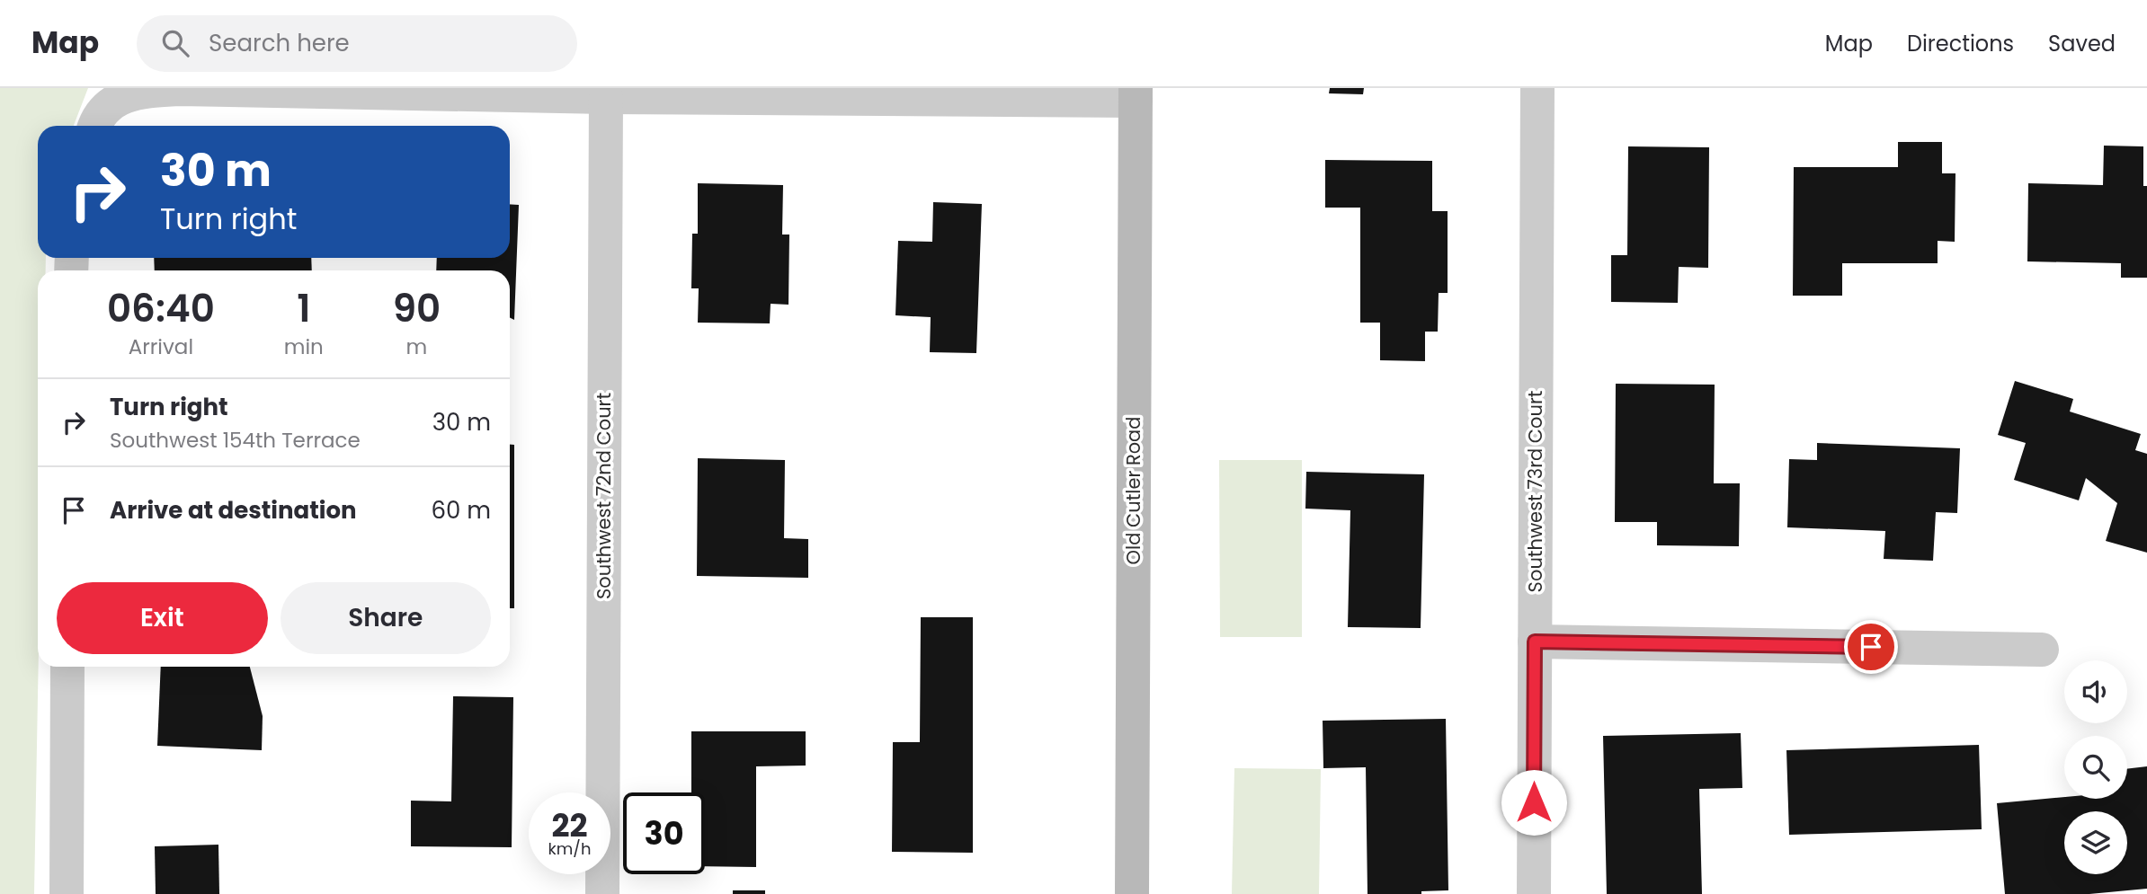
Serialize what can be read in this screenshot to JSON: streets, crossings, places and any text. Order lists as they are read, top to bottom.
{
  "streets": {
    "main road": ["Old Cutler Road"],
    "street": ["Southwest 73rd Court", "Southwest 72nd Court"]
  },
  "page": {
    "header": "Map",
    "search": "Search here",
    "nav": ["Map", "Directions", "Saved"],
    "turn": ["30 m", "Turn right"],
    "eta": [
      "06:40",
      "Arrival",
      "1",
      "min",
      "90",
      "m"
    ],
    "list": [
      {
        "name": "Turn right",
        "note": "Southwest 154th Terrace",
        "value": "30 m"
      },
      {
        "name": "Arrive at destination",
        "value": "60 m"
      }
    ],
    "buttons": ["Exit", "Share"],
    "speed": "22 km/h",
    "limit": "30"
  }
}
